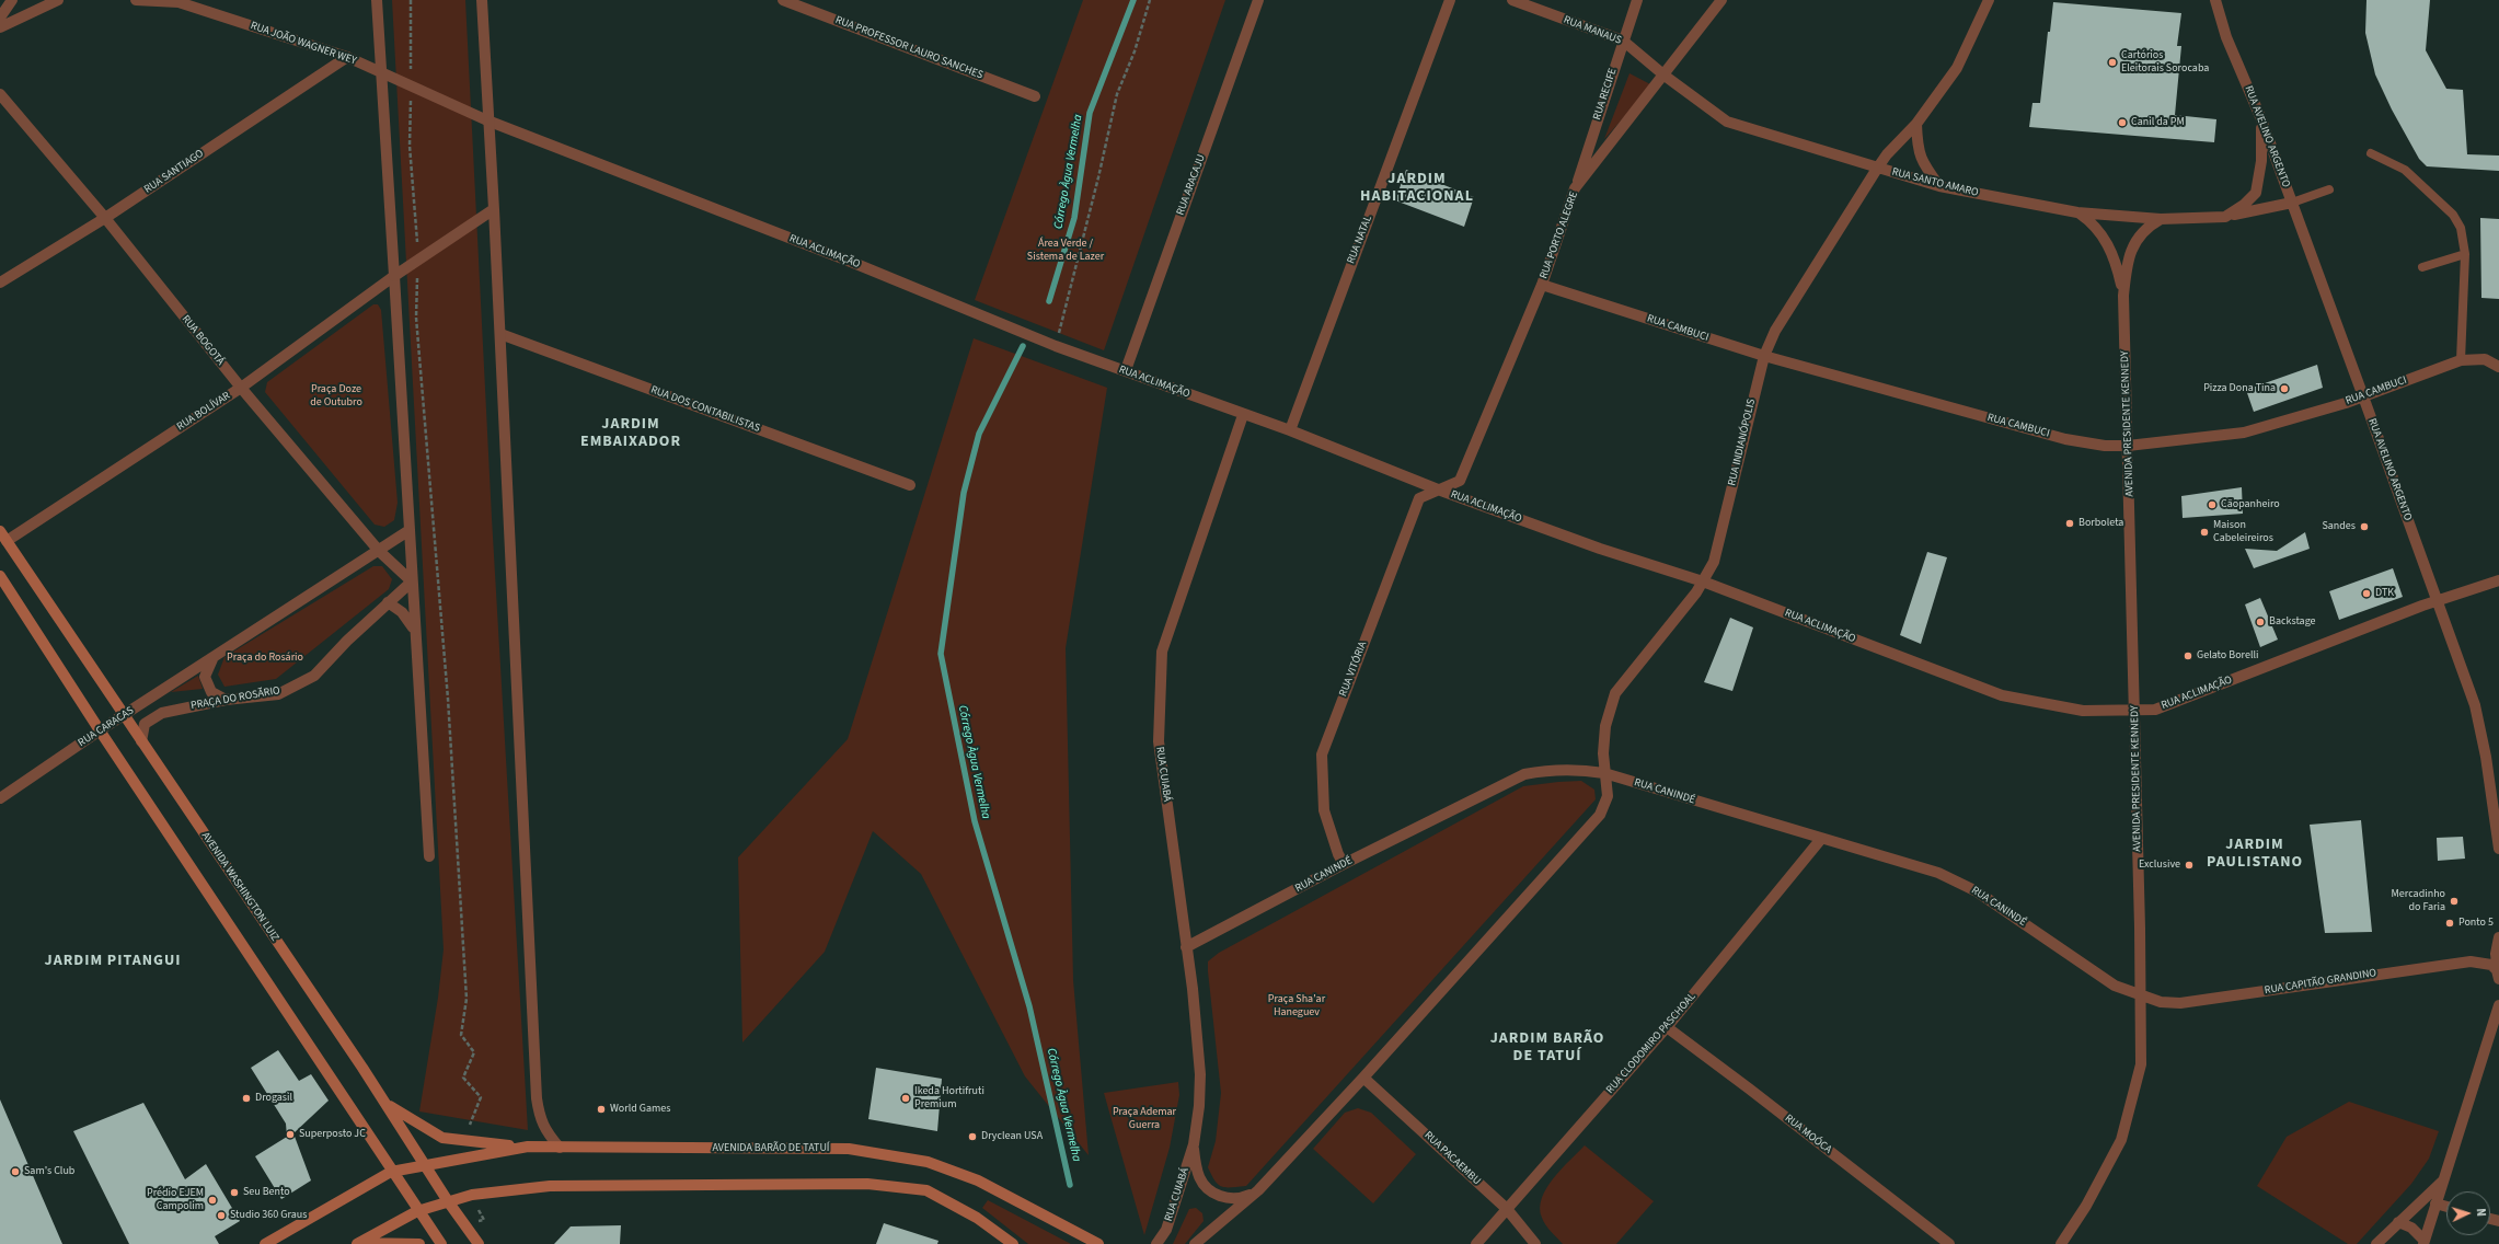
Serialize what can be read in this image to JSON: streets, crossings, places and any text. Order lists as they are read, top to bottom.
{
  "streets": {
    "main road": ["AVENIDA WASHINGTON LUIZ", "AVENIDA BARÃO DE TATUÍ"],
    "street": [
      "RUA MANAUS",
      "RUA JOÃO WAGNER WEY",
      "RUA PROFESSOR LAURO SANCHES",
      "RUA RECIFE",
      "RUA AVELINO ARGENTO",
      "RUA SANTIAGO",
      "RUA SANTO AMARO",
      "RUA ARACAJU",
      "RUA PORTO ALEGRE",
      "RUA NATAL",
      "RUA ACLIMAÇÃO",
      "RUA CAMBUCI",
      "RUA BOGOTÁ",
      "RUA DOS CONTABILISTAS",
      "RUA BOLÍVAR",
      "AVENIDA PRESIDENTE KENNEDY",
      "RUA INDIANÓPOLIS",
      "RUA VITÓRIA",
      "PRAÇA DO ROSÃRIO",
      "RUA CARACAS",
      "RUA CUIABÁ",
      "RUA CANINDÉ",
      "RUA CAPITÃO GRANDINO",
      "RUA CLODOMIRO PASCHOAL",
      "RUA MOÓCA",
      "RUA PACAEMBU"
    ]
  },
  "crossings": [
    ["RUA MANAUS", "RUA RECIFE"],
    ["RUA MANAUS", "RUA SANTO AMARO"],
    ["RUA MANAUS", "RUA PORTO ALEGRE"],
    ["RUA JOÃO WAGNER WEY", "RUA SANTIAGO"],
    ["RUA JOÃO WAGNER WEY", "RUA ACLIMAÇÃO"],
    ["RUA RECIFE", "RUA PORTO ALEGRE"],
    ["RUA AVELINO ARGENTO", "RUA SANTO AMARO"],
    ["RUA AVELINO ARGENTO", "RUA ACLIMAÇÃO"],
    ["RUA AVELINO ARGENTO", "RUA CAMBUCI"],
    ["RUA SANTIAGO", "RUA BOGOTÁ"],
    ["RUA SANTO AMARO", "RUA PORTO ALEGRE"],
    ["RUA SANTO AMARO", "AVENIDA PRESIDENTE KENNEDY"],
    ["RUA SANTO AMARO", "RUA INDIANÓPOLIS"],
    ["RUA ARACAJU", "RUA ACLIMAÇÃO"],
    ["RUA PORTO ALEGRE", "RUA ACLIMAÇÃO"],
    ["RUA PORTO ALEGRE", "RUA CAMBUCI"],
    ["RUA PORTO ALEGRE", "RUA VITÓRIA"],
    ["RUA NATAL", "RUA ACLIMAÇÃO"],
    ["RUA ACLIMAÇÃO", "AVENIDA PRESIDENTE KENNEDY"],
    ["RUA ACLIMAÇÃO", "RUA INDIANÓPOLIS"],
    ["RUA ACLIMAÇÃO", "RUA VITÓRIA"],
    ["RUA ACLIMAÇÃO", "RUA CUIABÁ"],
    ["RUA CAMBUCI", "AVENIDA PRESIDENTE KENNEDY"],
    ["RUA CAMBUCI", "RUA INDIANÓPOLIS"],
    ["RUA BOGOTÁ", "RUA BOLÍVAR"],
    ["RUA BOGOTÁ", "PRAÇA DO ROSÃRIO"],
    ["RUA BOGOTÁ", "RUA CARACAS"],
    ["RUA BOLÍVAR", "AVENIDA WASHINGTON LUIZ"],
    ["AVENIDA PRESIDENTE KENNEDY", "RUA CANINDÉ"],
    ["AVENIDA PRESIDENTE KENNEDY", "RUA CAPITÃO GRANDINO"],
    ["RUA INDIANÓPOLIS", "RUA CUIABÁ"],
    ["RUA INDIANÓPOLIS", "RUA CANINDÉ"],
    ["RUA INDIANÓPOLIS", "RUA PACAEMBU"],
    ["RUA VITÓRIA", "RUA CANINDÉ"],
    ["PRAÇA DO ROSÃRIO", "AVENIDA WASHINGTON LUIZ"],
    ["RUA CARACAS", "AVENIDA WASHINGTON LUIZ"],
    ["RUA CUIABÁ", "RUA CANINDÉ"],
    ["RUA CANINDÉ", "RUA CAPITÃO GRANDINO"],
    ["RUA CANINDÉ", "RUA CLODOMIRO PASCHOAL"],
    ["AVENIDA WASHINGTON LUIZ", "AVENIDA BARÃO DE TATUÍ"],
    ["RUA CLODOMIRO PASCHOAL", "RUA MOÓCA"],
    ["RUA CLODOMIRO PASCHOAL", "RUA PACAEMBU"]
  ],
  "districts": [
    "JARDIM HABITACIONAL",
    "JARDIM EMBAIXADOR",
    "JARDIM PAULISTANO",
    "JARDIM PITANGUI",
    "JARDIM BARÃO DE TATUÍ"
  ],
  "water": ["Córrego Àgua Vermelha"],
  "parks": [
    "Área Verde / Sistema de Lazer",
    "Praça Doze de Outubro",
    "Praça do Rosário",
    "Praça Sha'ar Haneguev",
    "Praça Ademar Guerra"
  ],
  "places": [
    "Cartórios Eleitorais Sorocaba",
    "Canil da PM",
    "Pizza Dona Tina",
    "Cãopanheiro",
    "Borboleta",
    "Sandes",
    "Maison Cabeleireiros",
    "DTK",
    "Backstage",
    "Gelato Borelli",
    "Exclusive",
    "Mercadinho do Faria",
    "Ponto 5",
    "Drogasil",
    "Ikeda Hortifruti Premium",
    "World Games",
    "Superposto JC",
    "Dryclean USA",
    "Sam's Club",
    "Seu Bento",
    "Prédio EJEM Campolim",
    "Studio 360 Graus"
  ],
  "north": "right"
}
